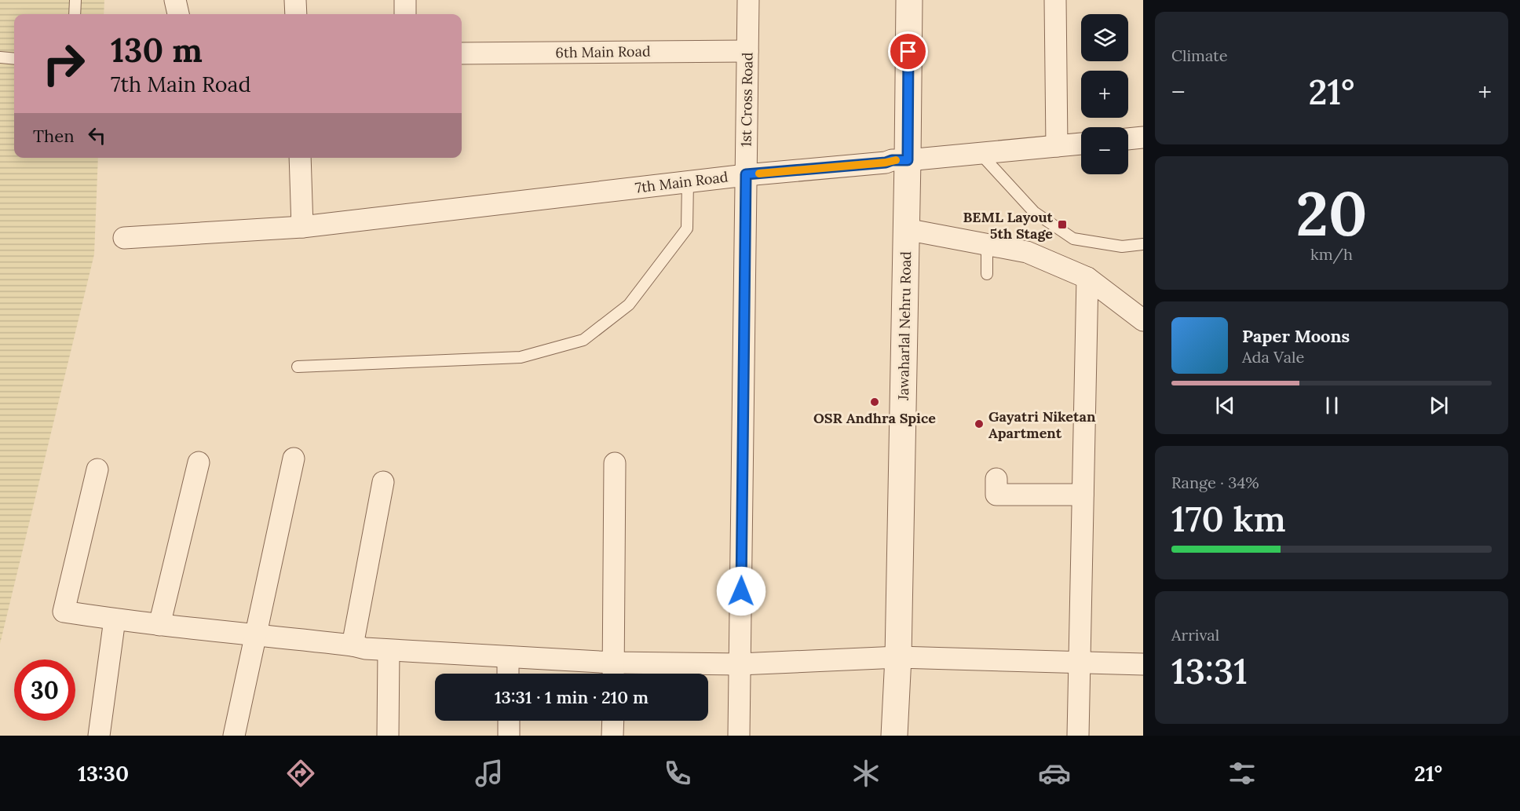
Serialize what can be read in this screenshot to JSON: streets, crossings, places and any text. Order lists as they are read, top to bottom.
{
  "streets": {
    "street": [
      "6th Main Road",
      "1st Cross Road",
      "7th Main Road",
      "Jawaharlal Nehru Road"
    ]
  },
  "crossings": [
    ["6th Main Road", "1st Cross Road"],
    ["1st Cross Road", "7th Main Road"],
    ["7th Main Road", "Jawaharlal Nehru Road"]
  ],
  "places": {
    "transit": ["BEML Layout 5th Stage"],
    "other": ["OSR Andhra Spice", "Gayatri Niketan Apartment"]
  },
  "page": {
    "tile": [
      "Climate",
      ["20", "km/h"],
      ["Range · 34%", "170 km"],
      ["Arrival", "13:31"]
    ],
    "map_buttons": ["+", "−"],
    "turn": ["130 m", "7th Main Road"],
    "heat": ["−", "21°", "+"],
    "then": "Then",
    "song": ["Paper Moons", "Ada Vale"],
    "limit": "30",
    "trip": "13:31 · 1 min · 210 m",
    "tabs": ["13:30", "21°"]
  }
}
